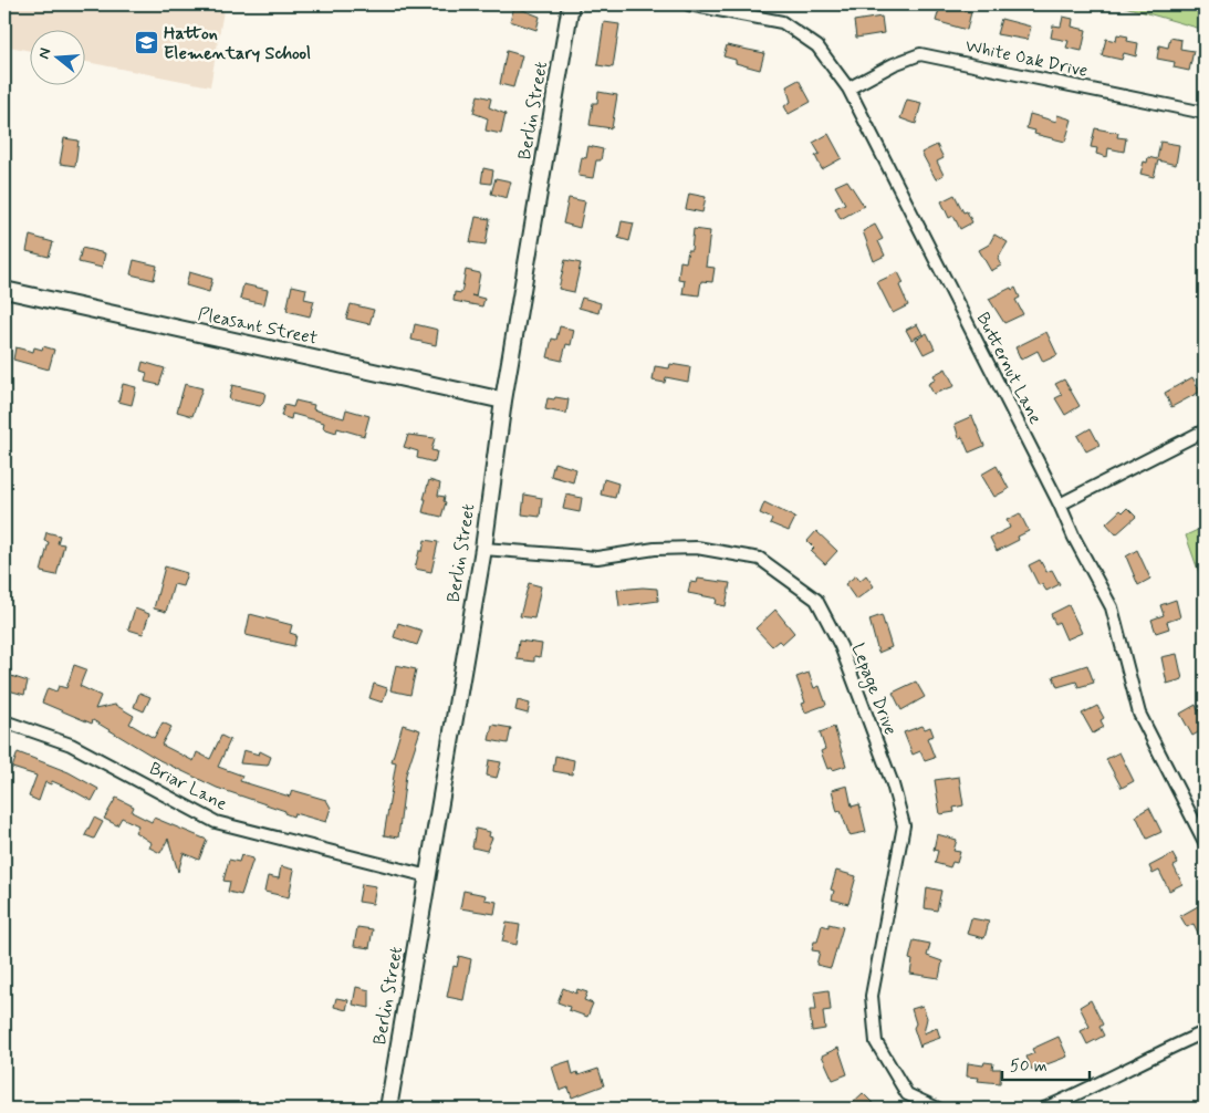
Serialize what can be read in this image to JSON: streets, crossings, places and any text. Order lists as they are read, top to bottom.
{
  "streets": {
    "main road": ["Berlin Street", "Pleasant Street"],
    "street": [
      "White Oak Drive",
      "Butternut Lane",
      "Lepage Drive",
      "Briar Lane"
    ]
  },
  "crossings": [
    ["White Oak Drive", "Butternut Lane"],
    ["Berlin Street", "Pleasant Street"],
    ["Berlin Street", "Lepage Drive"],
    ["Berlin Street", "Briar Lane"]
  ],
  "places": {
    "school or university": ["Hatton Elementary School"]
  },
  "scale_bar": "50 m",
  "north": "left"
}
